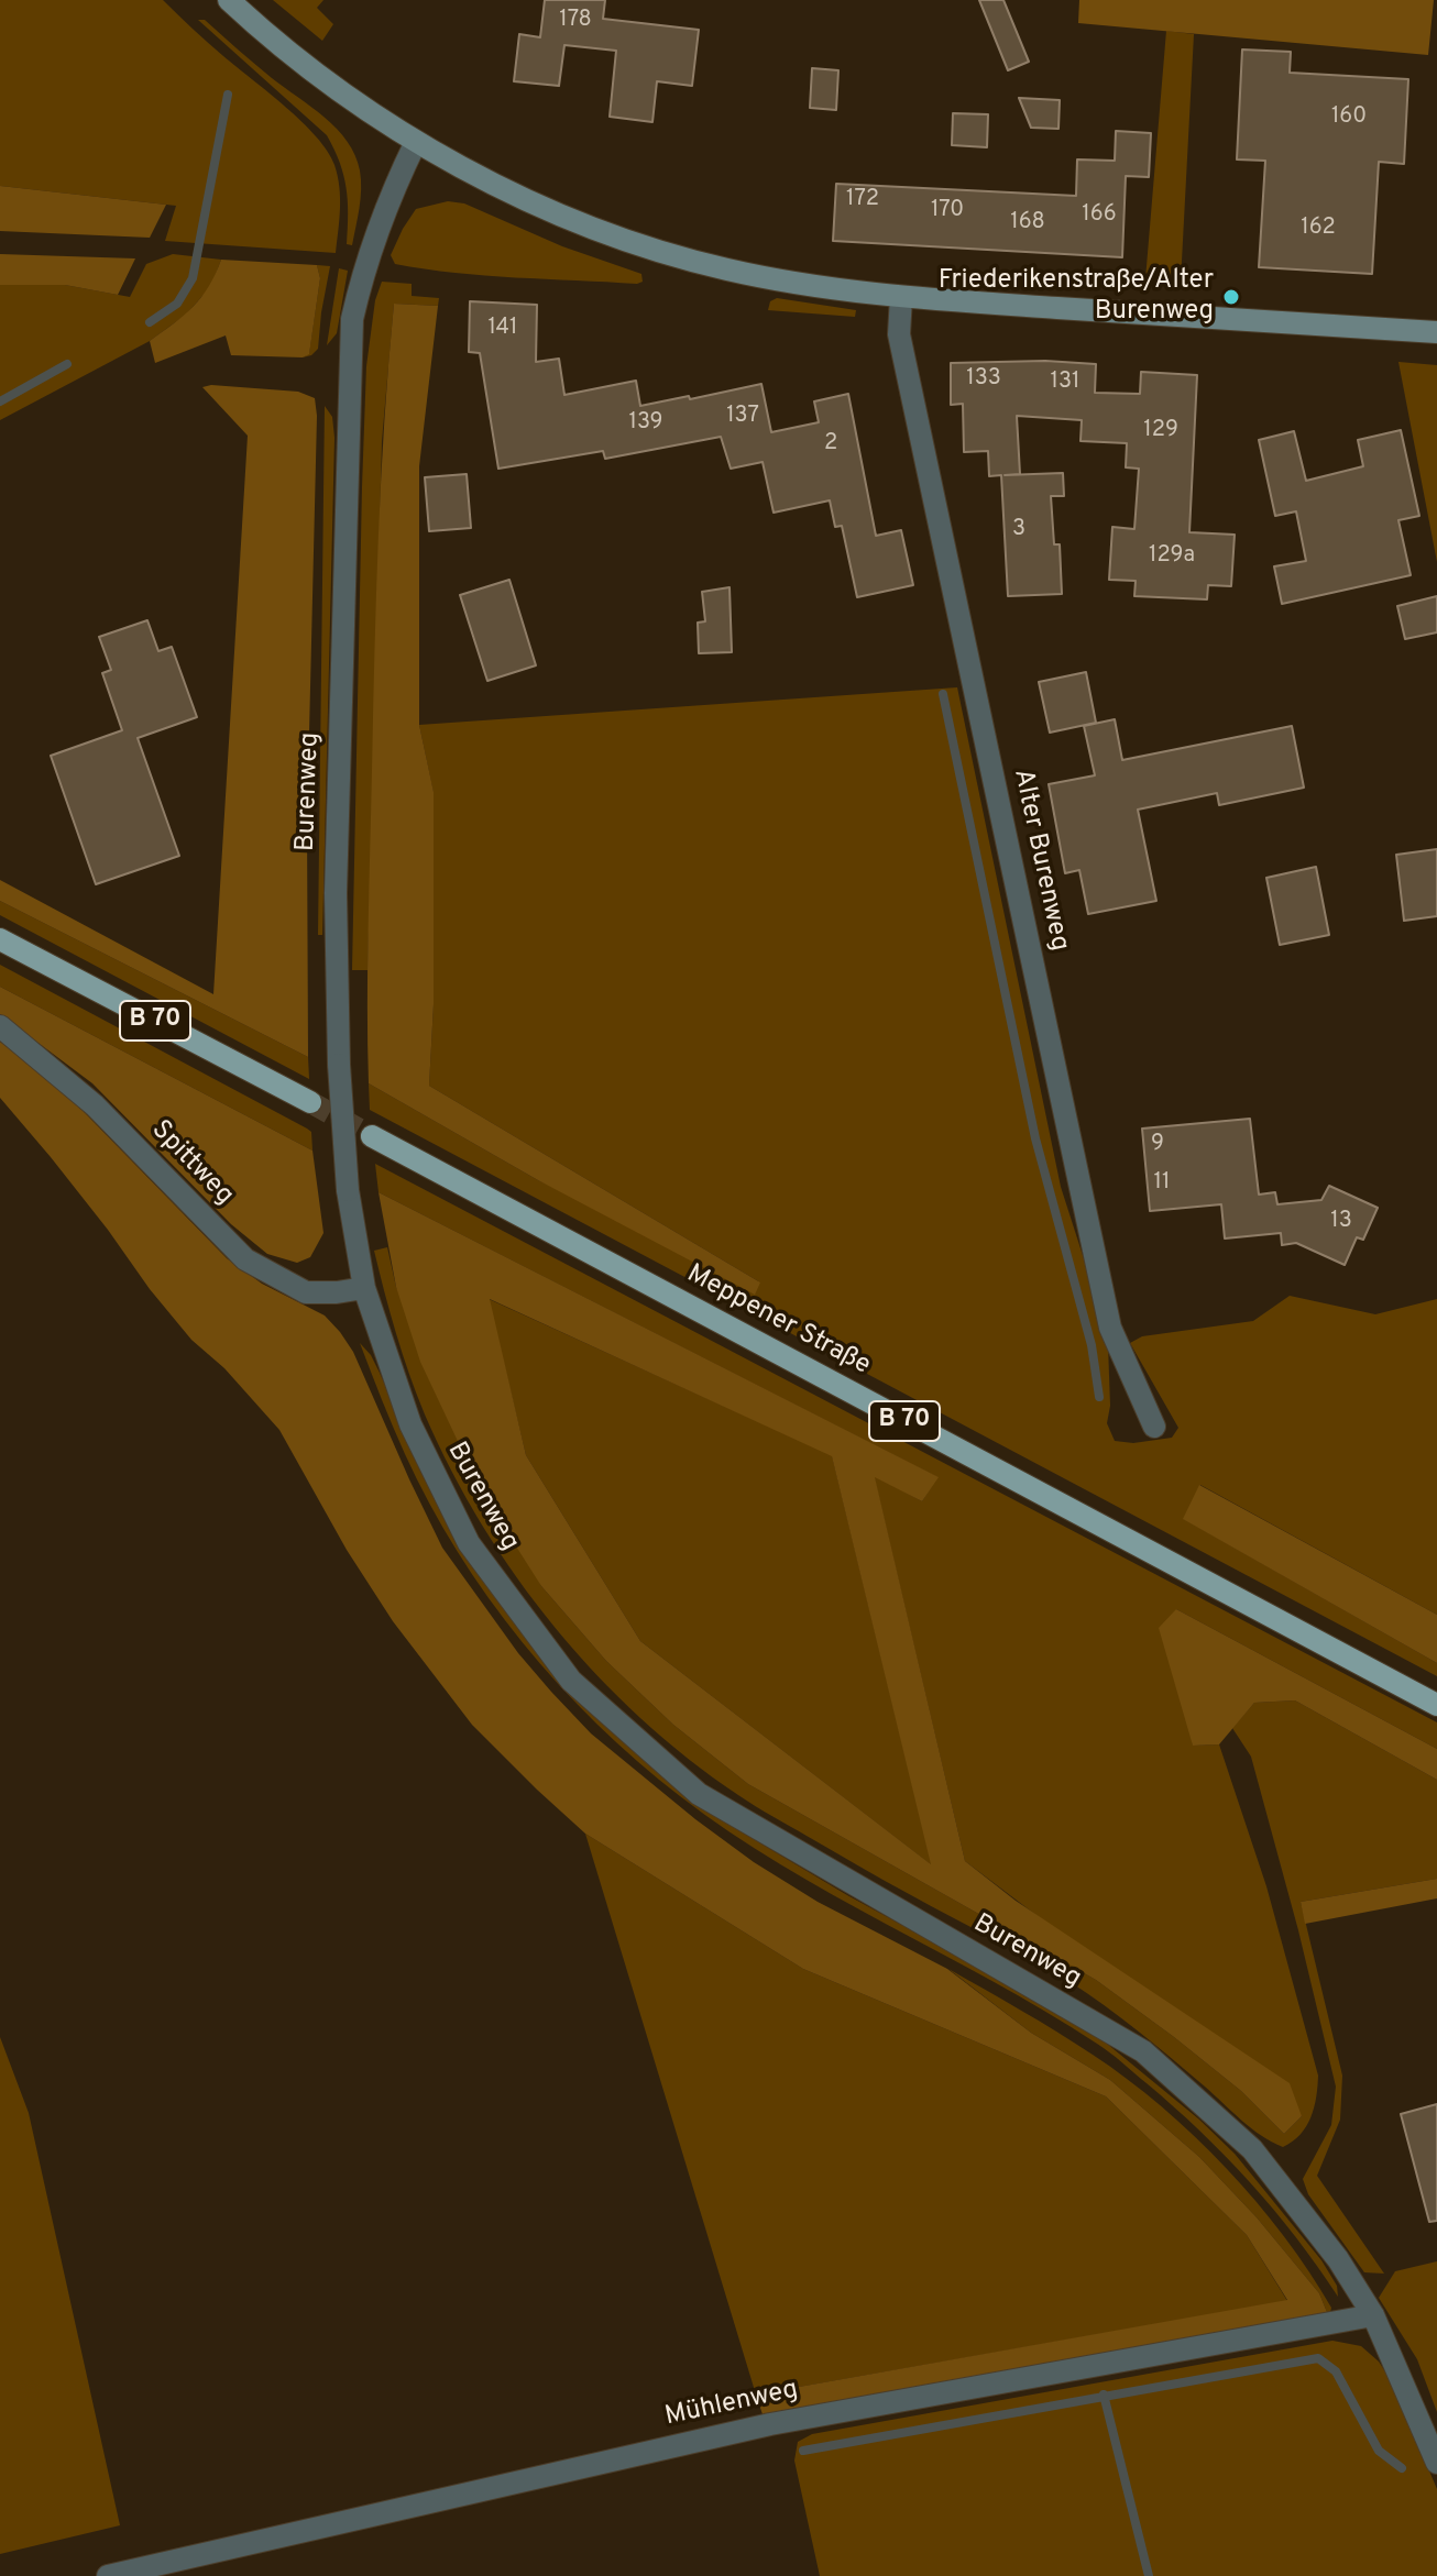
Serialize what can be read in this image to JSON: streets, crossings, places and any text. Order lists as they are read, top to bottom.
{
  "streets": {
    "main road": ["B 70", "Meppener Straße"],
    "street": [
      "Burenweg",
      "Alter Burenweg",
      "Spittweg",
      "Mühlenweg"
    ]
  },
  "crossings": [
    ["Burenweg", "Spittweg"],
    ["Burenweg", "Mühlenweg"]
  ],
  "places": ["Friederikenstraße/Alter Burenweg"],
  "house_numbers": [
    "178",
    "160",
    "172",
    "170",
    "166",
    "168",
    "162",
    "141",
    "133",
    "131",
    "137",
    "139",
    "129",
    "2",
    "3",
    "129a",
    "9",
    "11",
    "13"
  ]
}
